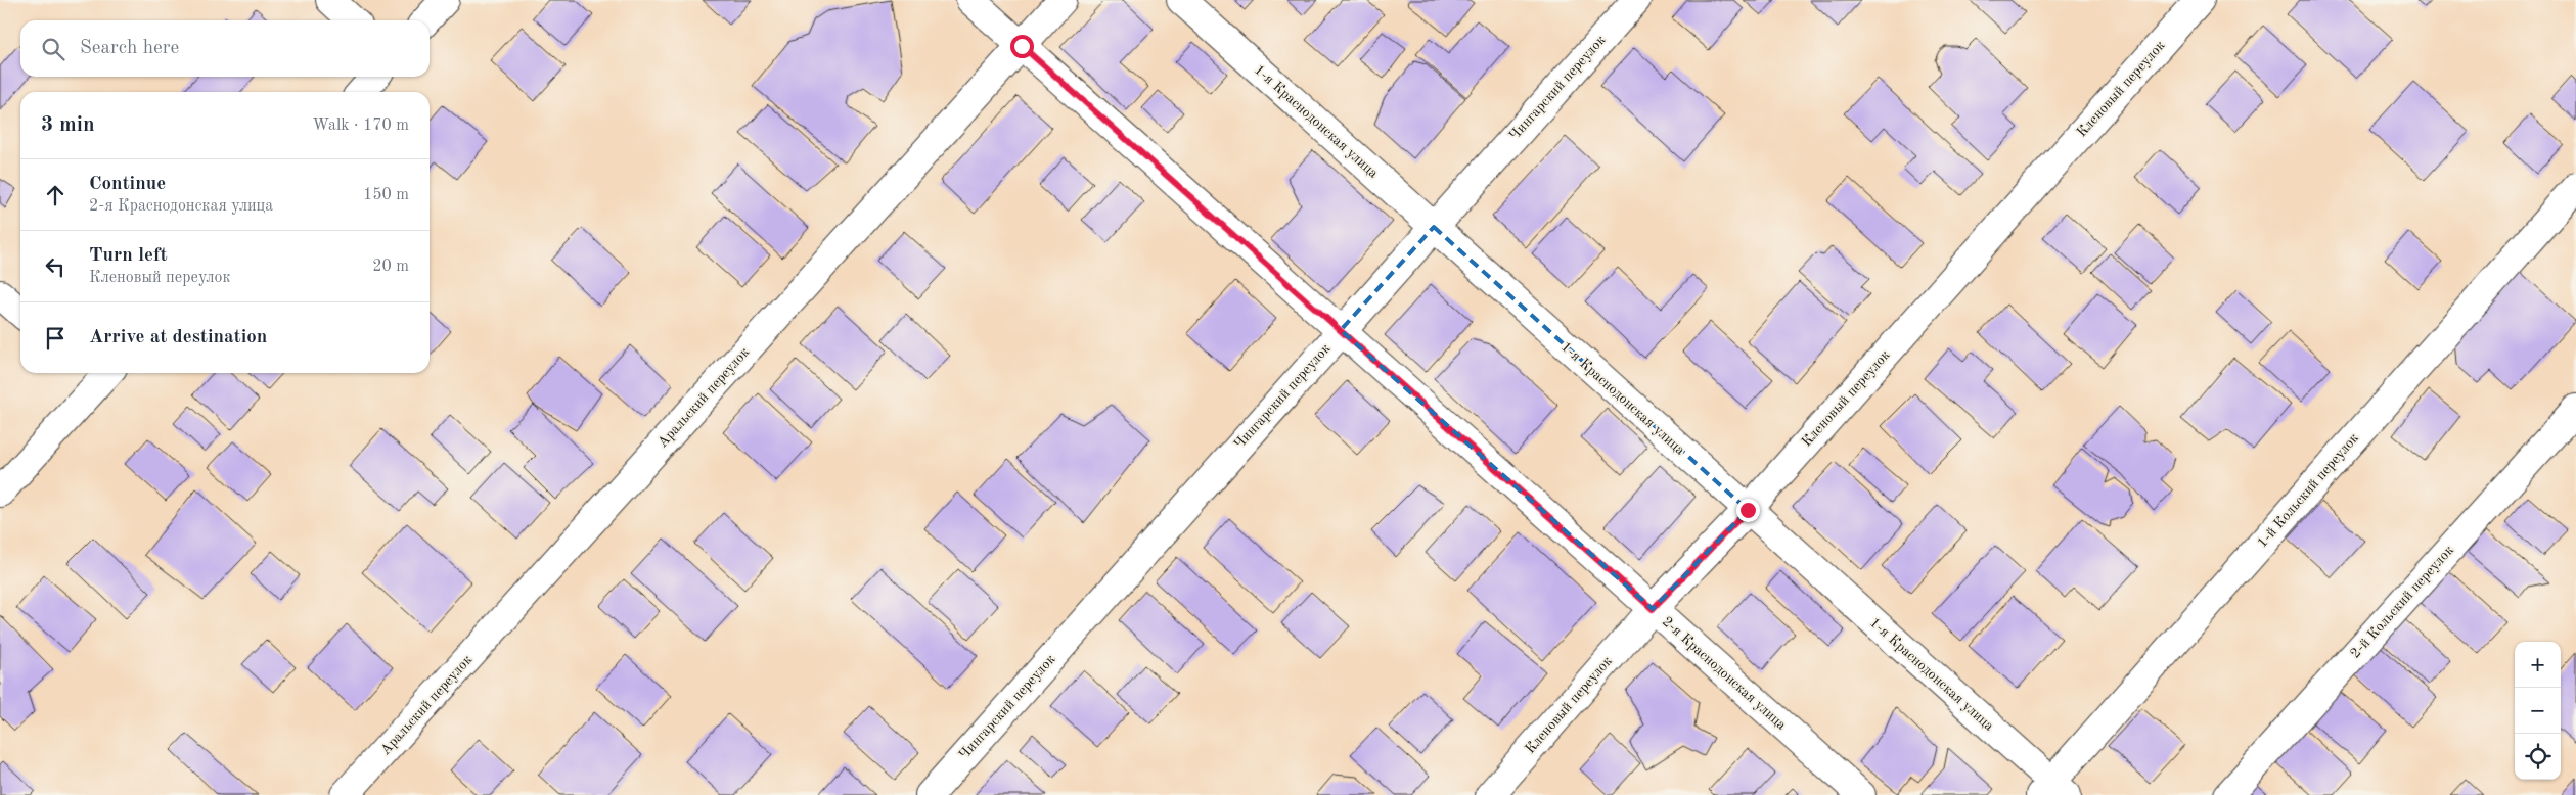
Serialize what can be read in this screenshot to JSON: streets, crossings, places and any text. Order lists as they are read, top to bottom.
{
  "streets": {
    "street": [
      "Чингарский переулок",
      "Кленовый переулок",
      "1-я Краснодонская улица",
      "Аральский переулок",
      "1-й Кольский переулок",
      "2-й Кольский переулок",
      "2-я Краснодонская улица"
    ]
  },
  "crossings": [
    ["Чингарский переулок", "1-я Краснодонская улица"],
    ["Чингарский переулок", "2-я Краснодонская улица"],
    ["Кленовый переулок", "1-я Краснодонская улица"],
    ["Кленовый переулок", "2-я Краснодонская улица"],
    ["1-я Краснодонская улица", "1-й Кольский переулок"],
    ["Аральский переулок", "2-я Краснодонская улица"]
  ],
  "page": {
    "search": "Search here",
    "heading": ["3 min", "Walk · 170 m"],
    "list": [
      ["Continue", "2-я Краснодонская улица", "150 m"],
      ["Turn left", "Кленовый переулок", "20 m"],
      "Arrive at destination"
    ],
    "map_buttons": ["+", "−"]
  }
}
